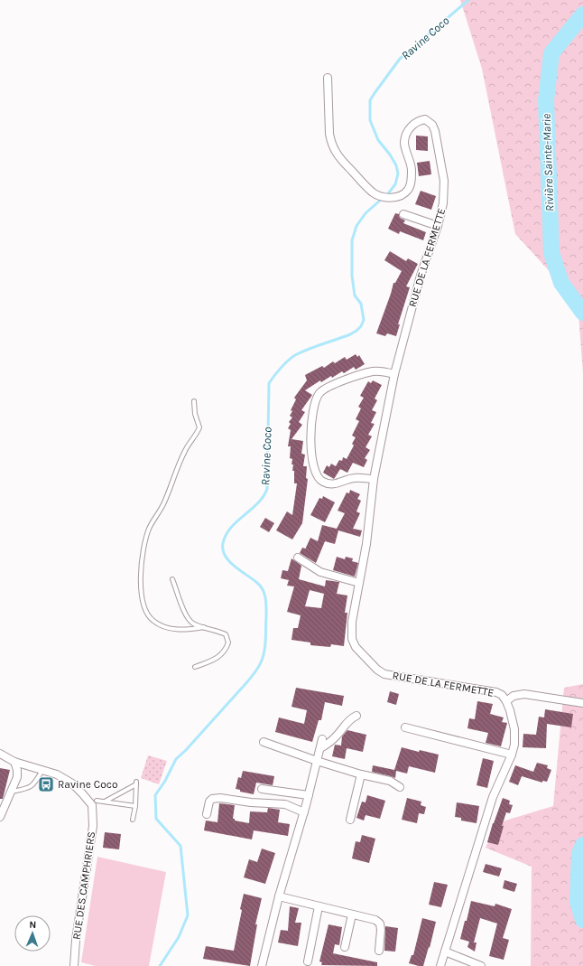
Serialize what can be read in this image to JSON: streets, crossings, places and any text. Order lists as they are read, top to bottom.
{
  "streets": {
    "street": ["RUE DE LA FERMETTE", "RUE DES CAMPHRIERS"]
  },
  "water": ["Ravine Coco", "Rivière Sainte-Marie"],
  "places": {
    "bus stop": ["Ravine Coco"]
  },
  "north": "top"
}
